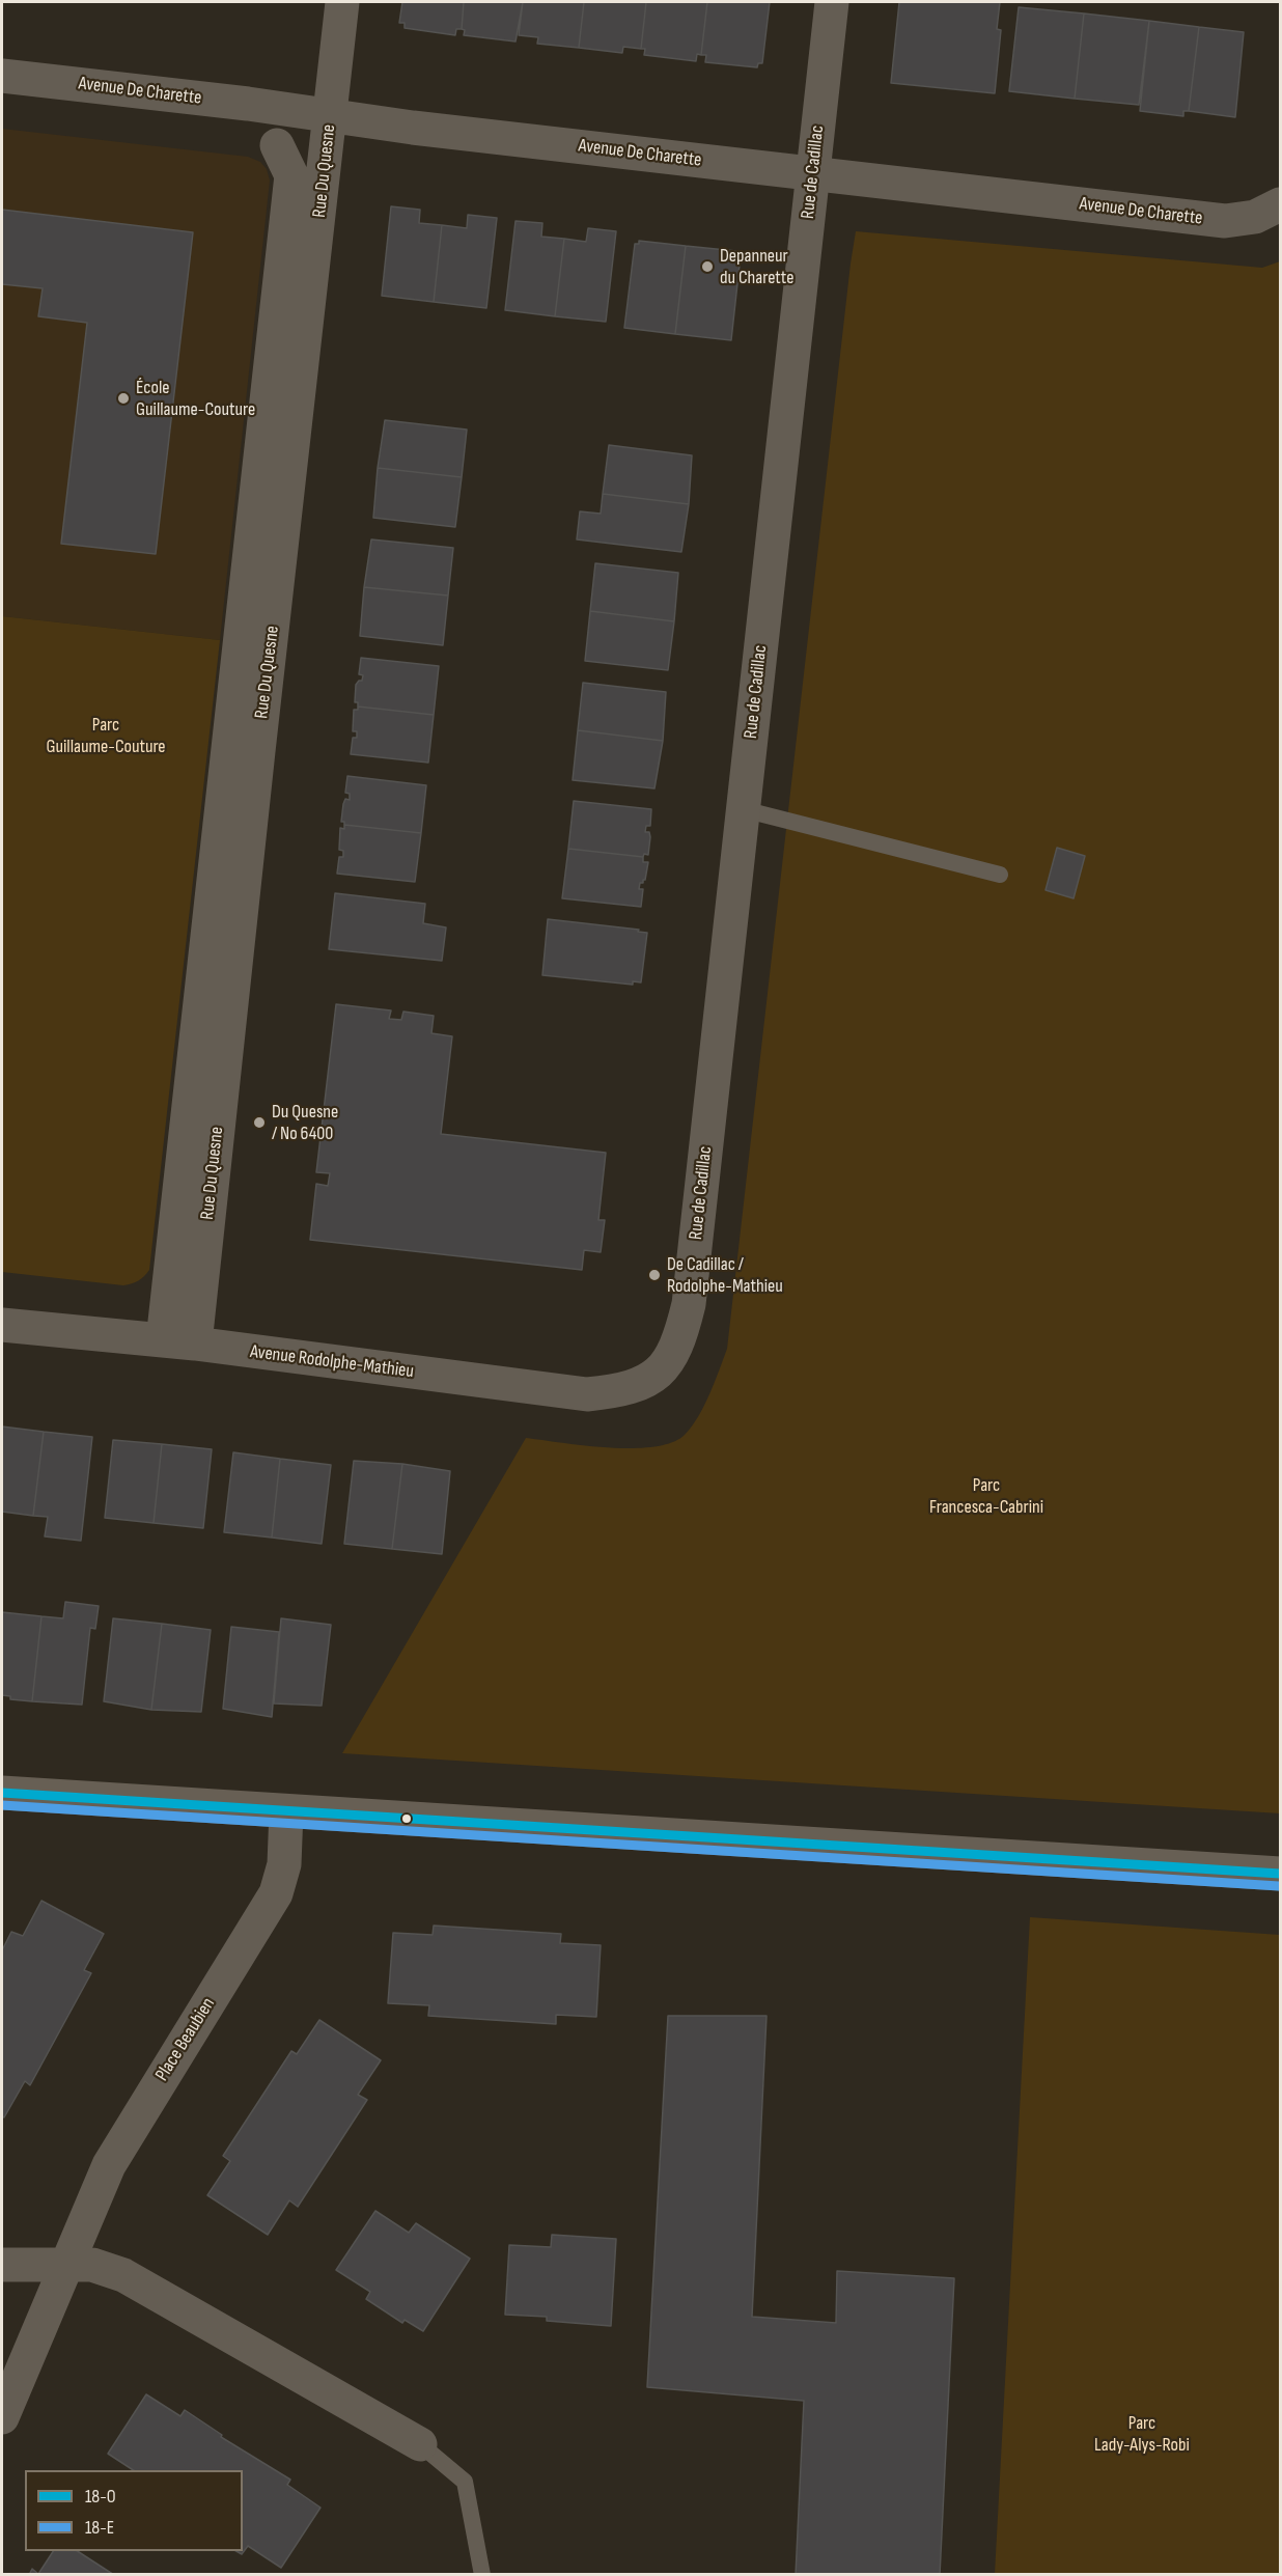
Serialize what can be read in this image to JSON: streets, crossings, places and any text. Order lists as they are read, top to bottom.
{
  "streets": {
    "street": [
      "Avenue De Charette",
      "Rue Du Quesne",
      "Rue de Cadillac",
      "Avenue Rodolphe-Mathieu",
      "Place Beaubien"
    ]
  },
  "crossings": [
    ["Avenue De Charette", "Rue Du Quesne"],
    ["Avenue De Charette", "Rue de Cadillac"],
    ["Rue Du Quesne", "Avenue Rodolphe-Mathieu"],
    ["Rue de Cadillac", "Avenue Rodolphe-Mathieu"]
  ],
  "parks": ["Parc Guillaume-Couture", "Parc Francesca-Cabrini", "Parc Lady-Alys-Robi"],
  "places": [
    "Depanneur du Charette",
    "École Guillaume-Couture",
    "Du Quesne / No 6400",
    "De Cadillac / Rodolphe-Mathieu"
  ],
  "lines": ["transit line 18-O", "transit line 18-E"],
  "legend": ["18-O", "18-E"]
}
